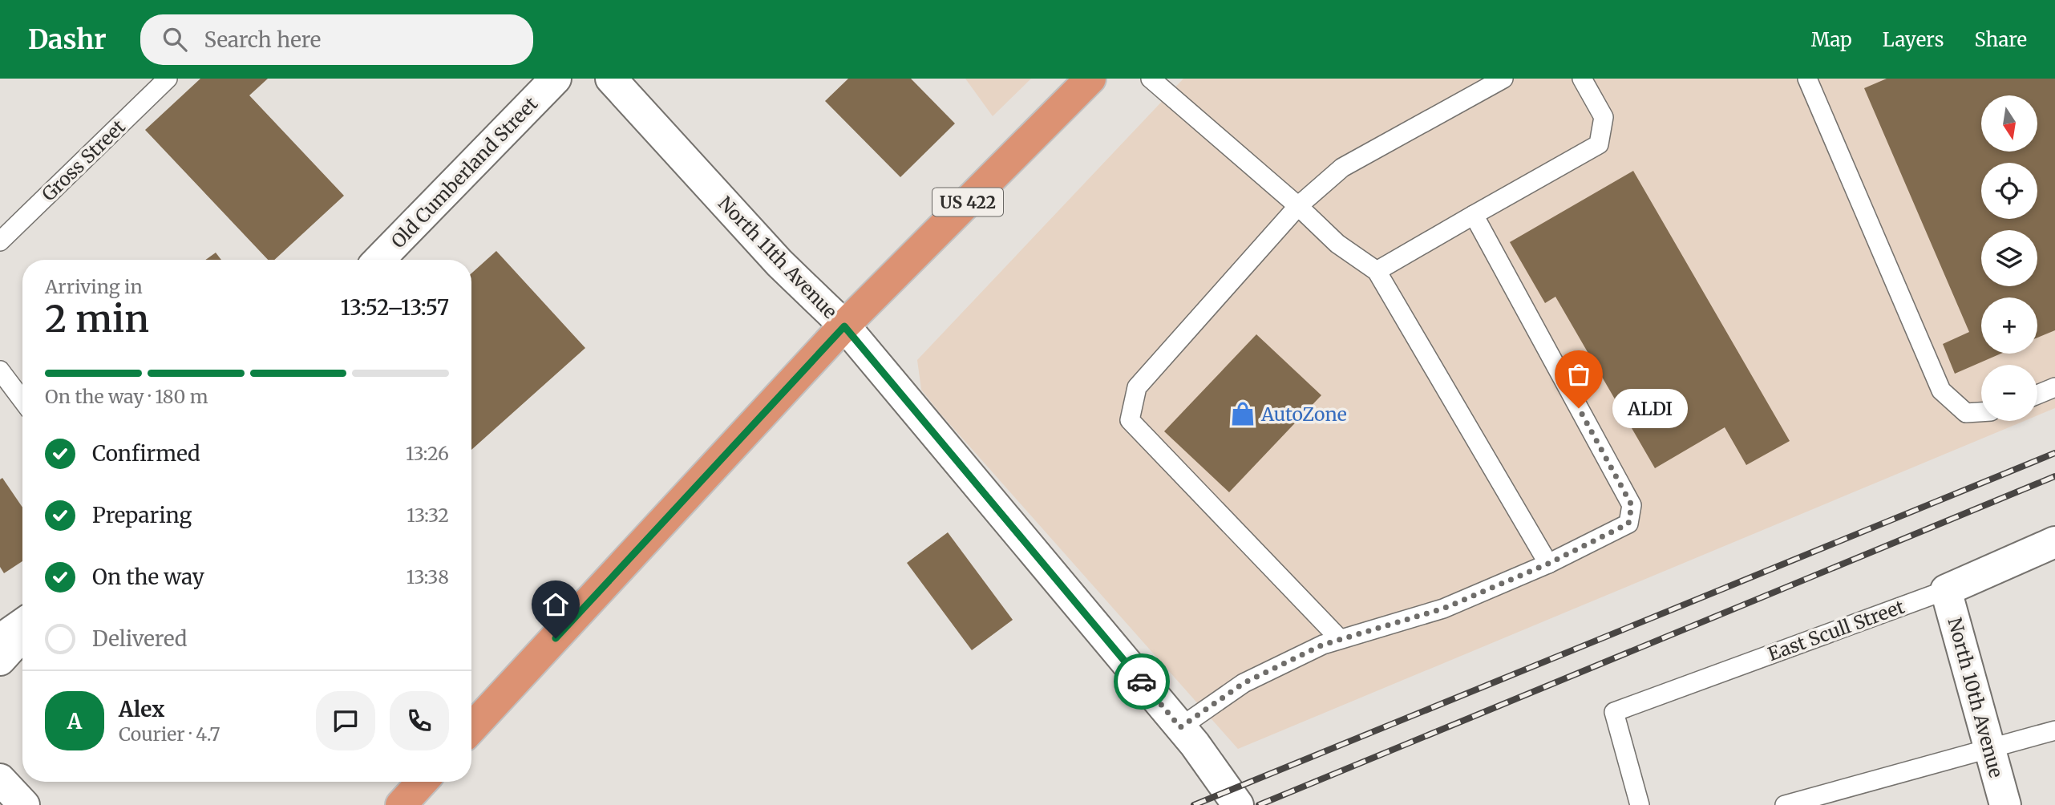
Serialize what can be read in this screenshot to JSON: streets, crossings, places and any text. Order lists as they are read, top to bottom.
{
  "streets": {
    "highway": ["US 422"],
    "street": [
      "Old Cumberland Street",
      "North 11th Avenue",
      "East Scull Street",
      "North 10th Avenue"
    ],
    "lane": ["Gross Street"]
  },
  "crossings": [
    ["US 422", "North 11th Avenue"],
    ["East Scull Street", "North 10th Avenue"]
  ],
  "places": {
    "other": ["ALDI"],
    "shop": ["AutoZone"]
  },
  "north": "bottom",
  "page": {
    "header": "Dashr",
    "search": "Search here",
    "nav": ["Map", "Layers", "Share"],
    "map_buttons": ["+", "−"],
    "heading": ["2 min", "Arriving in", "13:52–13:57"],
    "panel": ["Alex", "Courier · 4.7"],
    "bar": "On the way · 180 m",
    "bubble": "ALDI",
    "list": [
      ["Confirmed", "13:26"],
      ["Preparing", "13:32"],
      ["On the way", "13:38"],
      "Delivered"
    ],
    "round": "A"
  }
}
